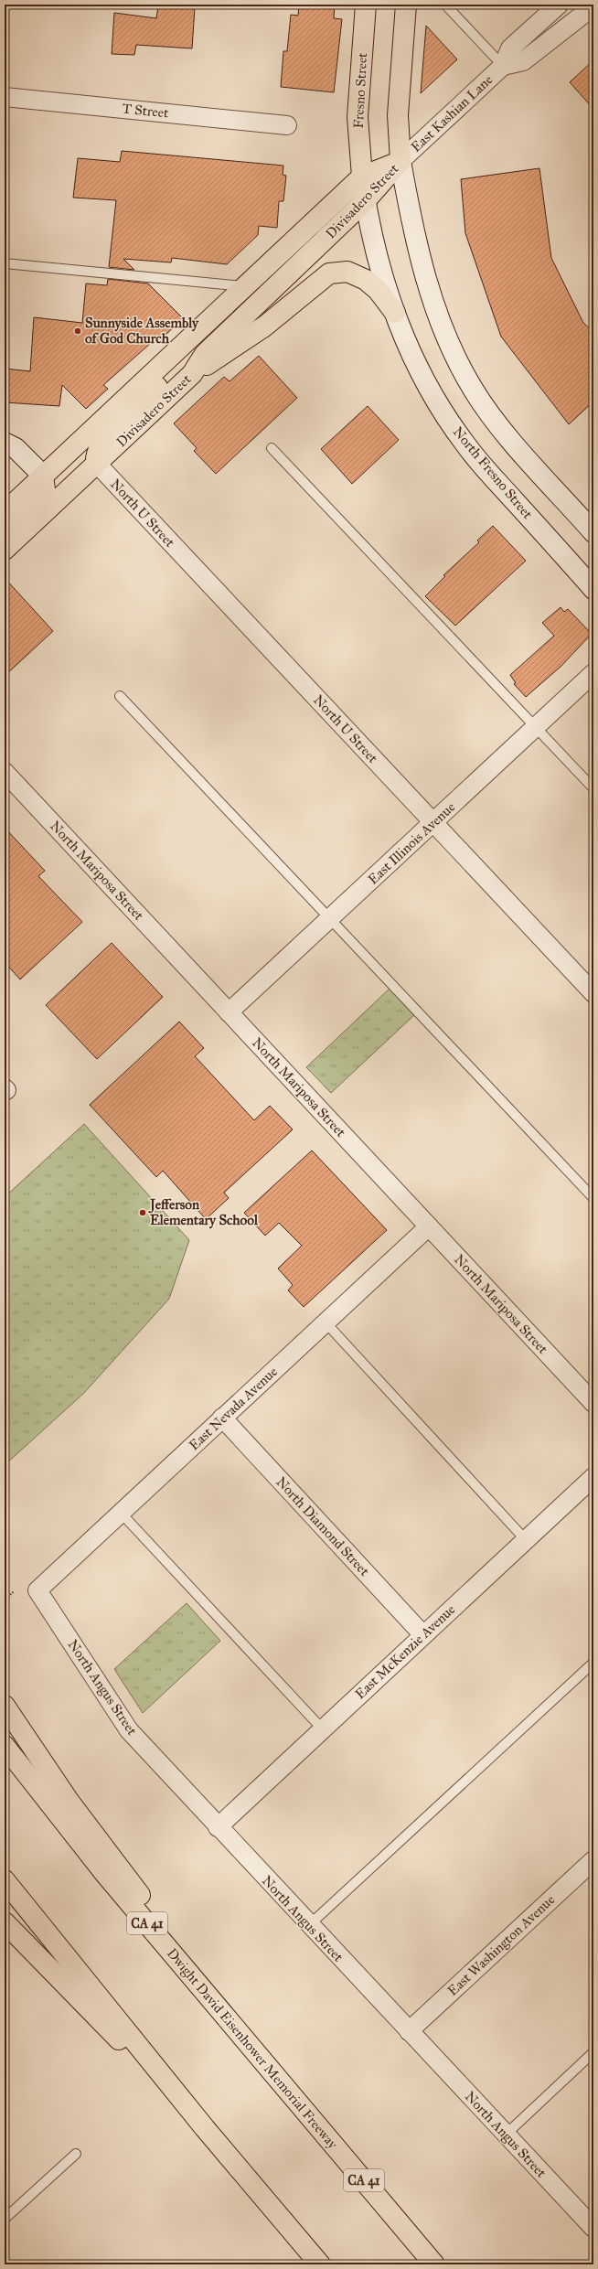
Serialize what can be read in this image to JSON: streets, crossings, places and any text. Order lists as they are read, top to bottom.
{
  "streets": {
    "main road": [
      "Fresno Street",
      "Divisadero Street",
      "North Fresno Street",
      "CA 41",
      "Dwight David Eisenhower Memorial Freeway"
    ],
    "street": [
      "T Street",
      "East Kashian Lane",
      "North U Street",
      "East Illinois Avenue",
      "North Mariposa Street",
      "East Nevada Avenue",
      "North Diamond Street",
      "East McKenzie Avenue",
      "North Angus Street",
      "East Washington Avenue"
    ]
  },
  "crossings": [
    ["Fresno Street", "Divisadero Street"],
    ["Fresno Street", "North Fresno Street"],
    ["East Kashian Lane", "Divisadero Street"],
    ["Divisadero Street", "North Fresno Street"],
    ["Divisadero Street", "North U Street"],
    ["North U Street", "East Illinois Avenue"],
    ["East Illinois Avenue", "North Mariposa Street"],
    ["North Mariposa Street", "East Nevada Avenue"],
    ["East Nevada Avenue", "North Diamond Street"],
    ["East Nevada Avenue", "North Angus Street"],
    ["North Diamond Street", "East McKenzie Avenue"],
    ["East McKenzie Avenue", "North Angus Street"],
    ["North Angus Street", "East Washington Avenue"]
  ],
  "places": ["Sunnyside Assembly of God Church", "Jefferson Elementary School"]
}
